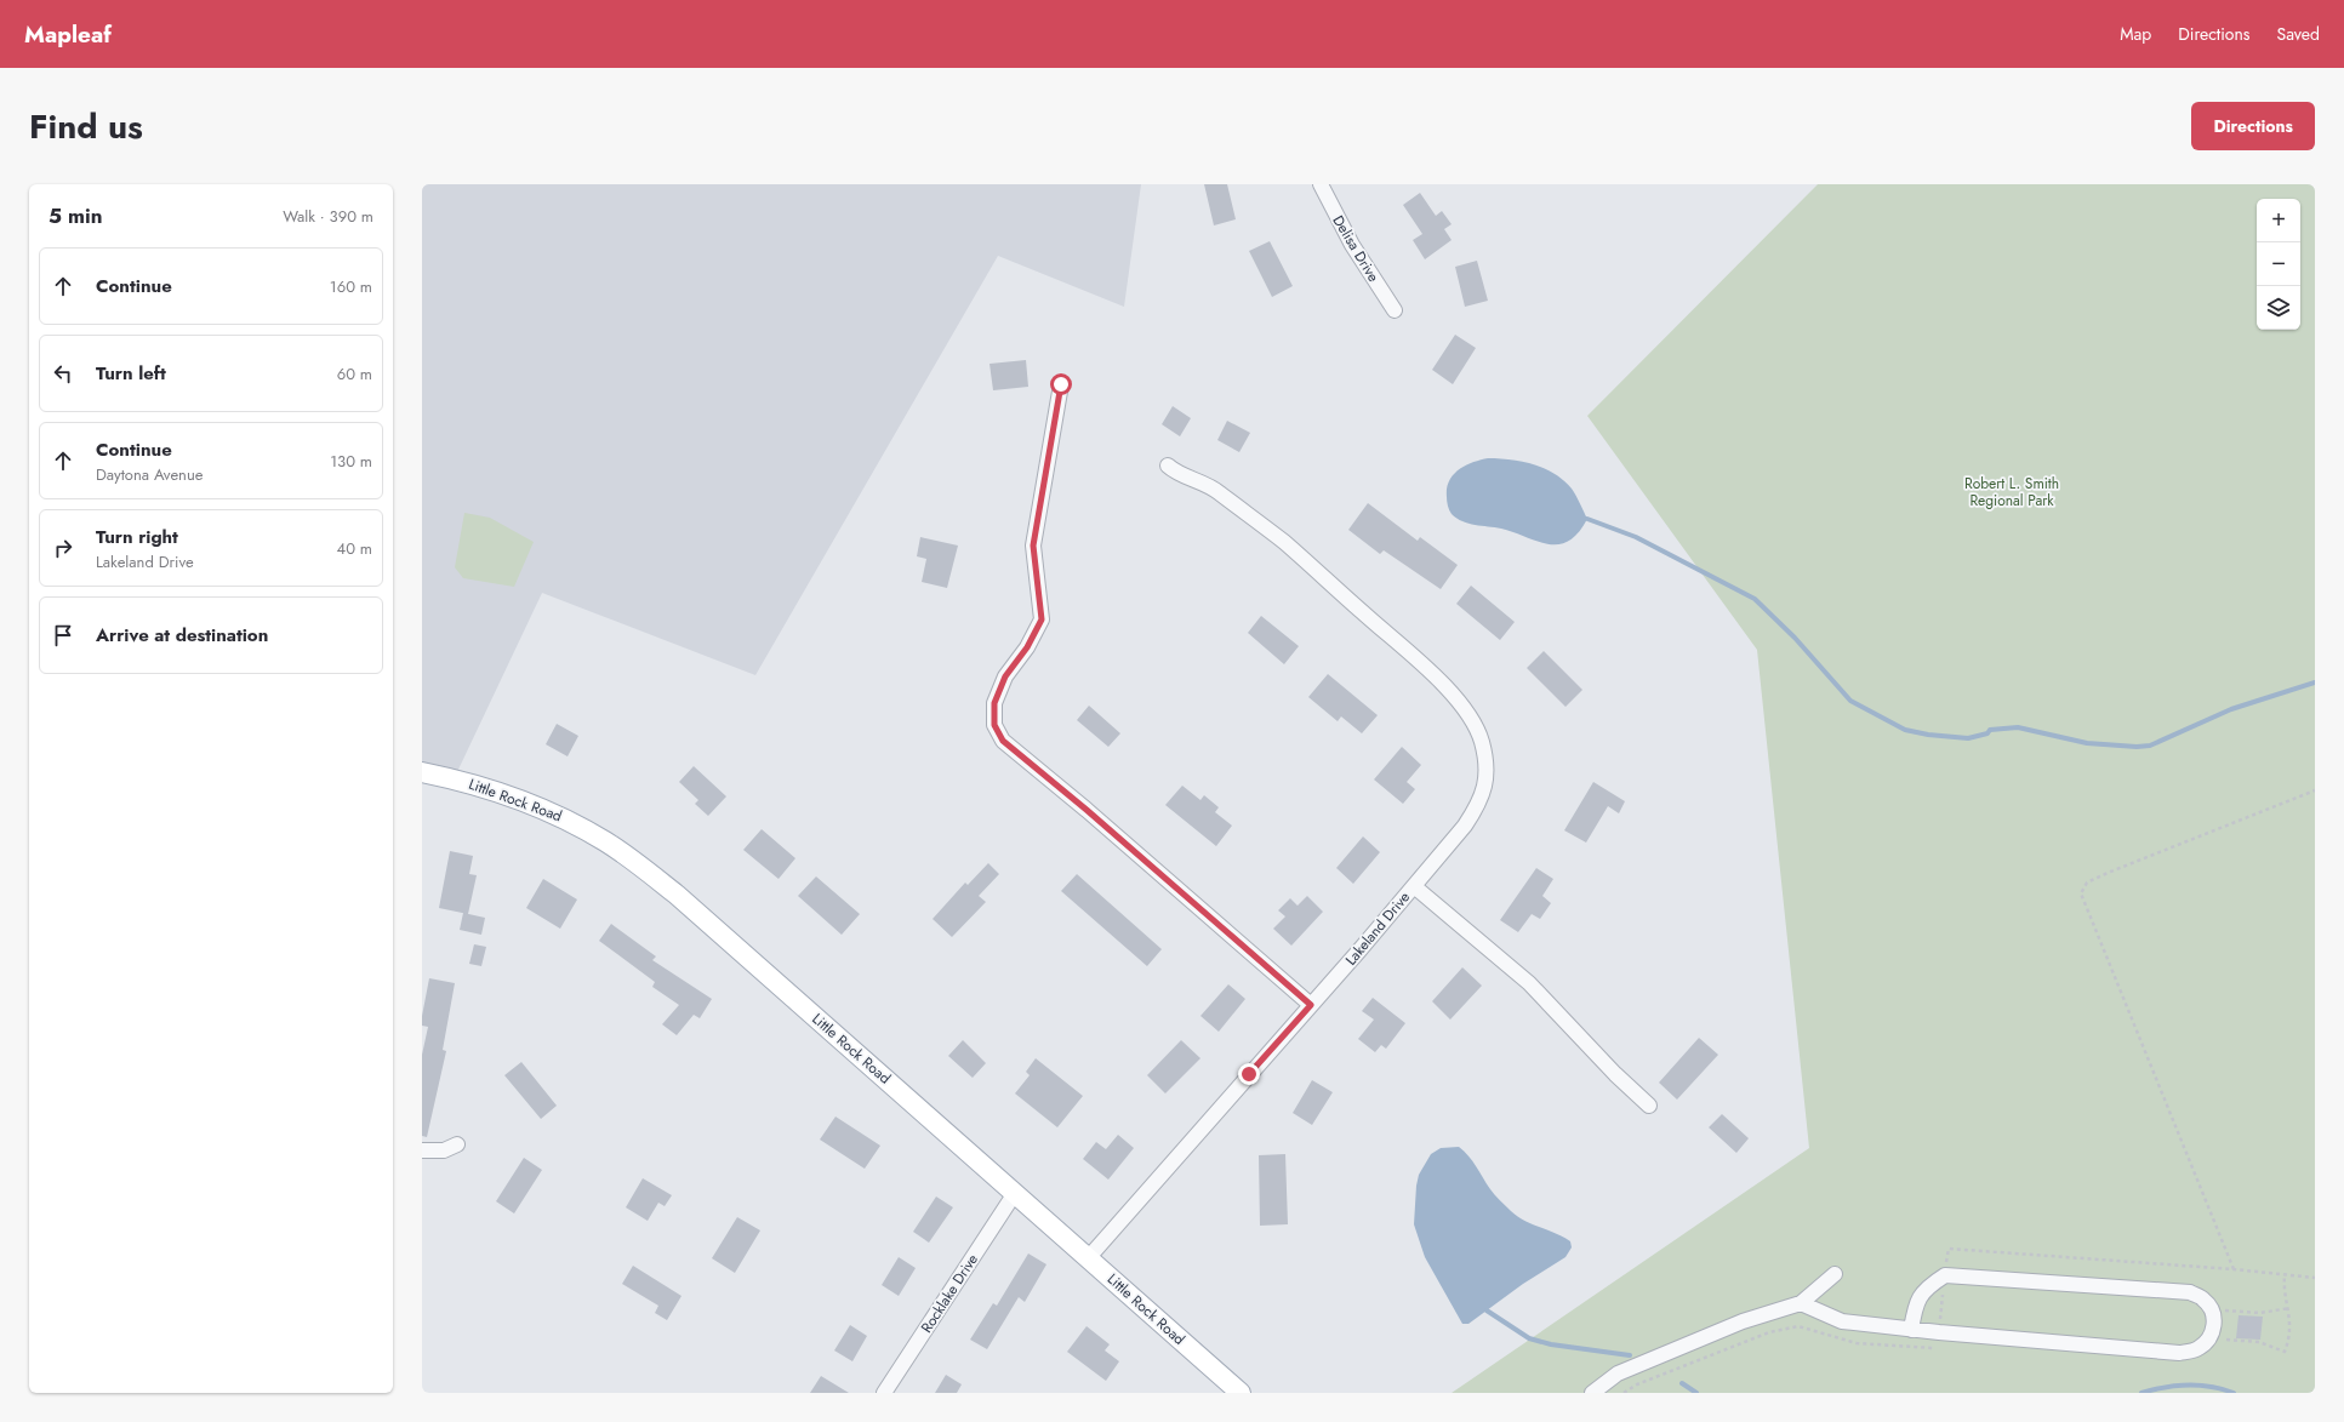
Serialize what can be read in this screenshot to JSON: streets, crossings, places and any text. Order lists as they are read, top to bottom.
{
  "streets": {
    "main road": ["Little Rock Road"],
    "street": ["Delisa Drive", "Lakeland Drive", "Rocklake Drive"]
  },
  "crossings": [
    ["Little Rock Road", "Lakeland Drive"],
    ["Little Rock Road", "Rocklake Drive"]
  ],
  "parks": ["Robert L. Smith Regional Park"],
  "page": {
    "header": "Mapleaf",
    "nav": ["Map", "Directions", "Saved"],
    "title": "Find us",
    "buttons": "Directions",
    "heading": ["5 min", "Walk · 390 m"],
    "map_buttons": ["+", "−"],
    "list": [
      ["Continue", "160 m"],
      ["Turn left", "60 m"],
      ["Continue", "Daytona Avenue", "130 m"],
      ["Turn right", "Lakeland Drive", "40 m"],
      "Arrive at destination"
    ]
  }
}
